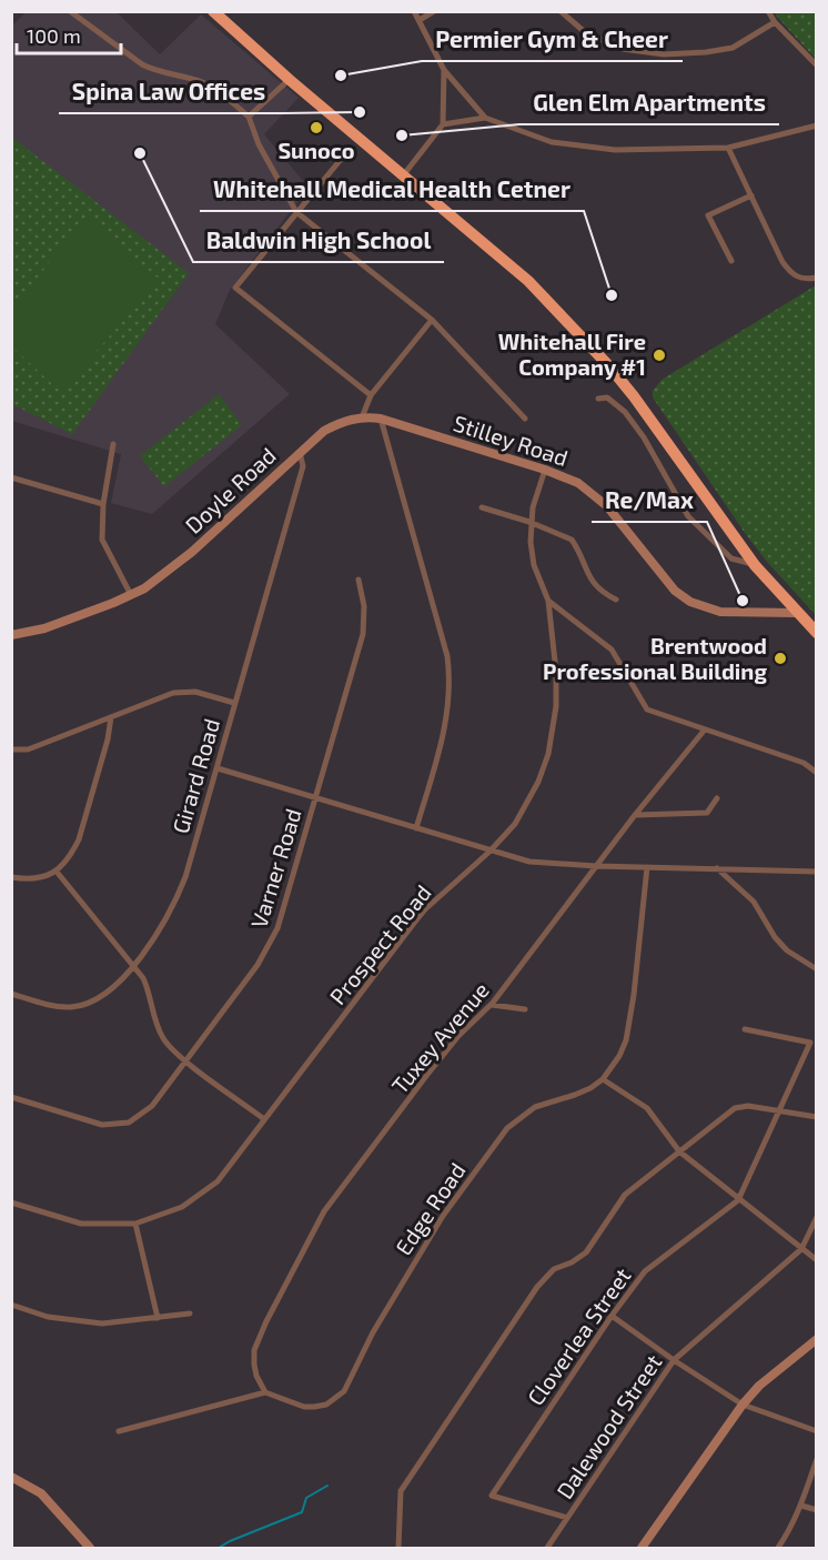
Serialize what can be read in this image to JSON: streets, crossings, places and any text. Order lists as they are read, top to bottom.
{
  "streets": {
    "street": [
      "Stilley Road",
      "Doyle Road",
      "Girard Road",
      "Varner Road",
      "Prospect Road",
      "Tuxey Avenue",
      "Edge Road",
      "Cloverlea Street",
      "Dalewood Street"
    ]
  },
  "crossings": [
    ["Stilley Road", "Doyle Road"],
    ["Stilley Road", "Prospect Road"],
    ["Doyle Road", "Girard Road"],
    ["Tuxey Avenue", "Edge Road"],
    ["Cloverlea Street", "Dalewood Street"]
  ],
  "places": [
    "Permier Gym & Cheer",
    "Spina Law Offices",
    "Sunoco",
    "Glen Elm Apartments",
    "Baldwin High School",
    "Whitehall Medical Health Cetner",
    "Whitehall Fire Company #1",
    "Re/Max",
    "Brentwood Professional Building"
  ],
  "scale_bar": "100 m"
}
